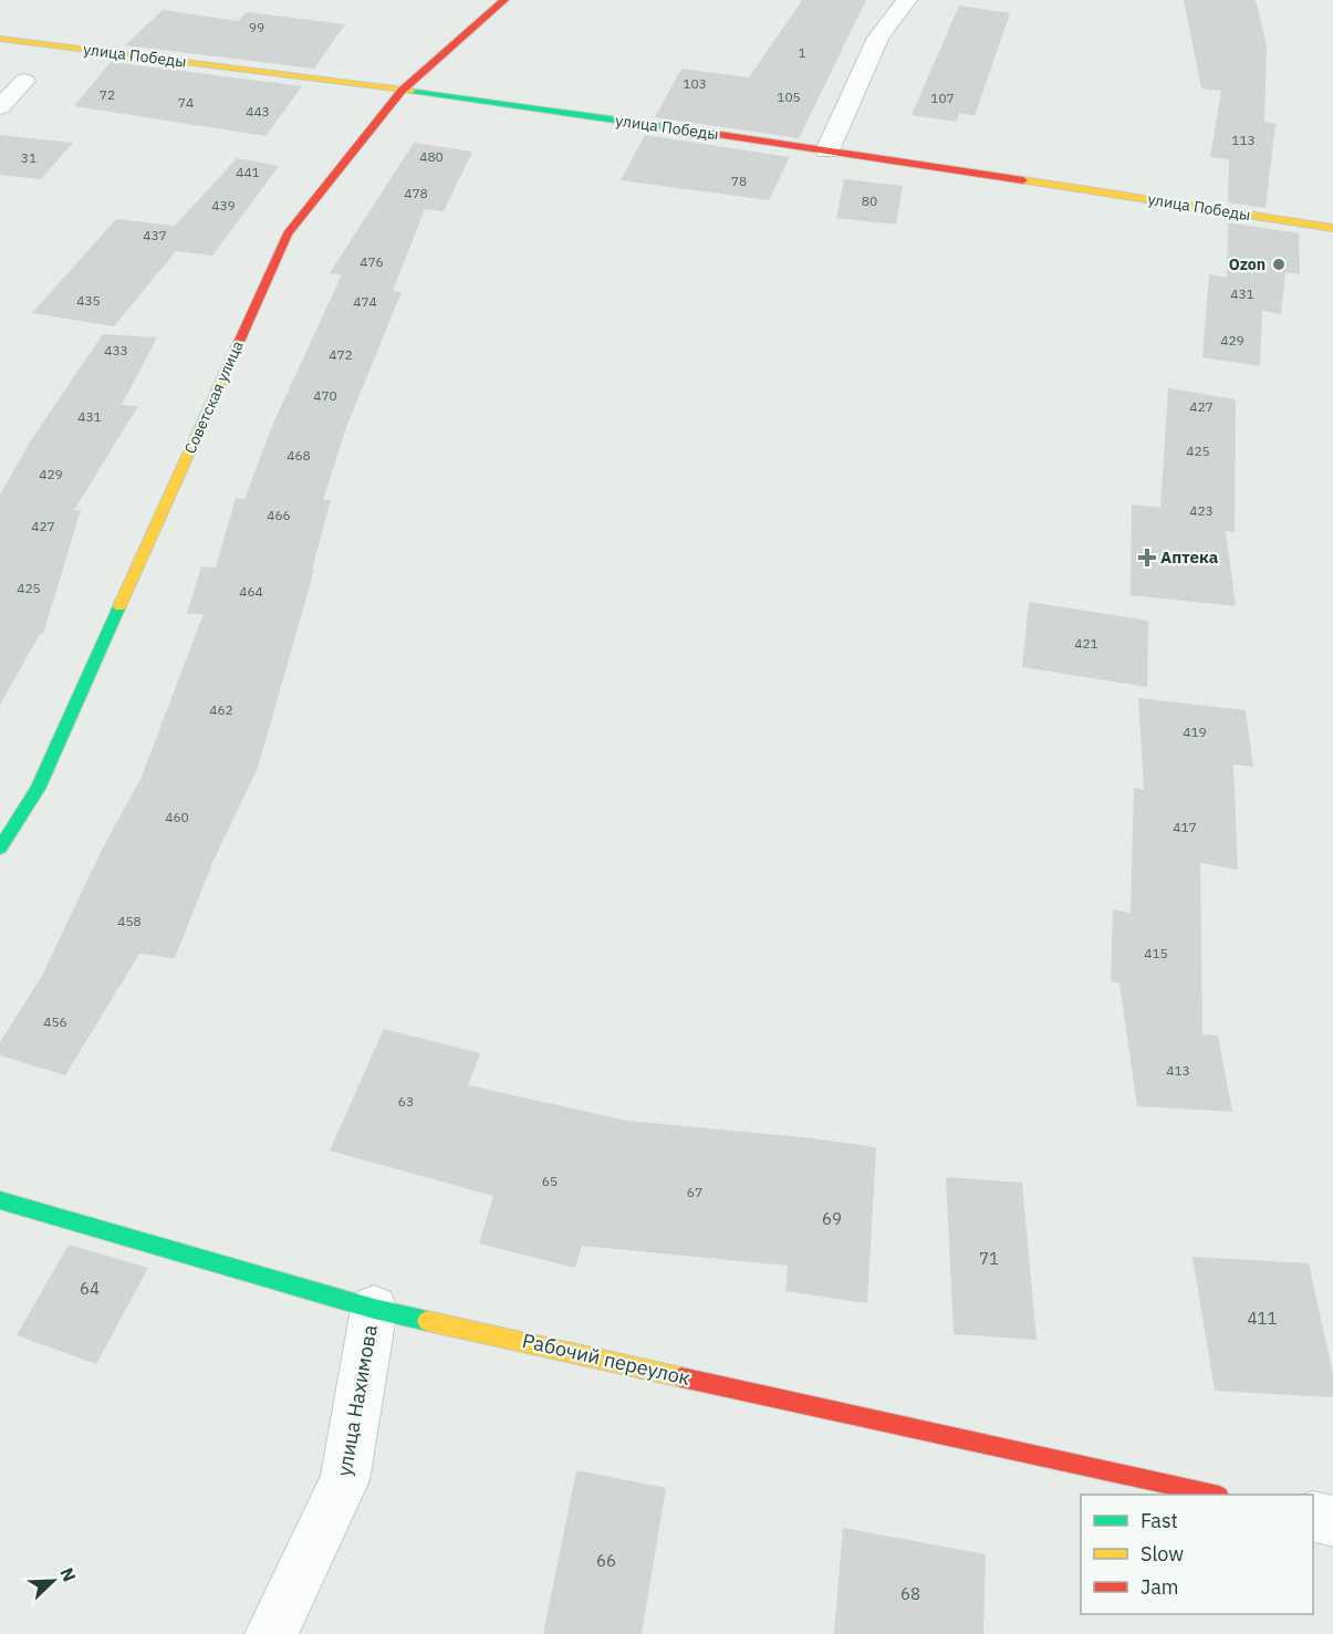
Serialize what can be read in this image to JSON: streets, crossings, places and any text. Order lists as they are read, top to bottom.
{
  "streets": {
    "street": [
      "улица Победы",
      "Советская улица",
      "Рабочий переулок",
      "улица Нахимова"
    ]
  },
  "crossings": [
    ["улица Победы", "Советская улица"],
    ["Рабочий переулок", "улица Нахимова"]
  ],
  "places": {
    "other": ["Ozon"],
    "health": ["Аптека"]
  },
  "house_numbers": [
    "99",
    "1",
    "103",
    "72",
    "105",
    "107",
    "74",
    "443",
    "113",
    "480",
    "31",
    "441",
    "78",
    "478",
    "80",
    "439",
    "437",
    "476",
    "431",
    "435",
    "474",
    "429",
    "433",
    "472",
    "470",
    "427",
    "431",
    "425",
    "468",
    "429",
    "423",
    "466",
    "427",
    "425",
    "464",
    "421",
    "462",
    "419",
    "460",
    "417",
    "458",
    "415",
    "456",
    "413",
    "63",
    "65",
    "67",
    "69",
    "71",
    "64",
    "411",
    "66",
    "68"
  ],
  "legend": ["Fast", "Slow", "Jam"],
  "north": "top right"
}
